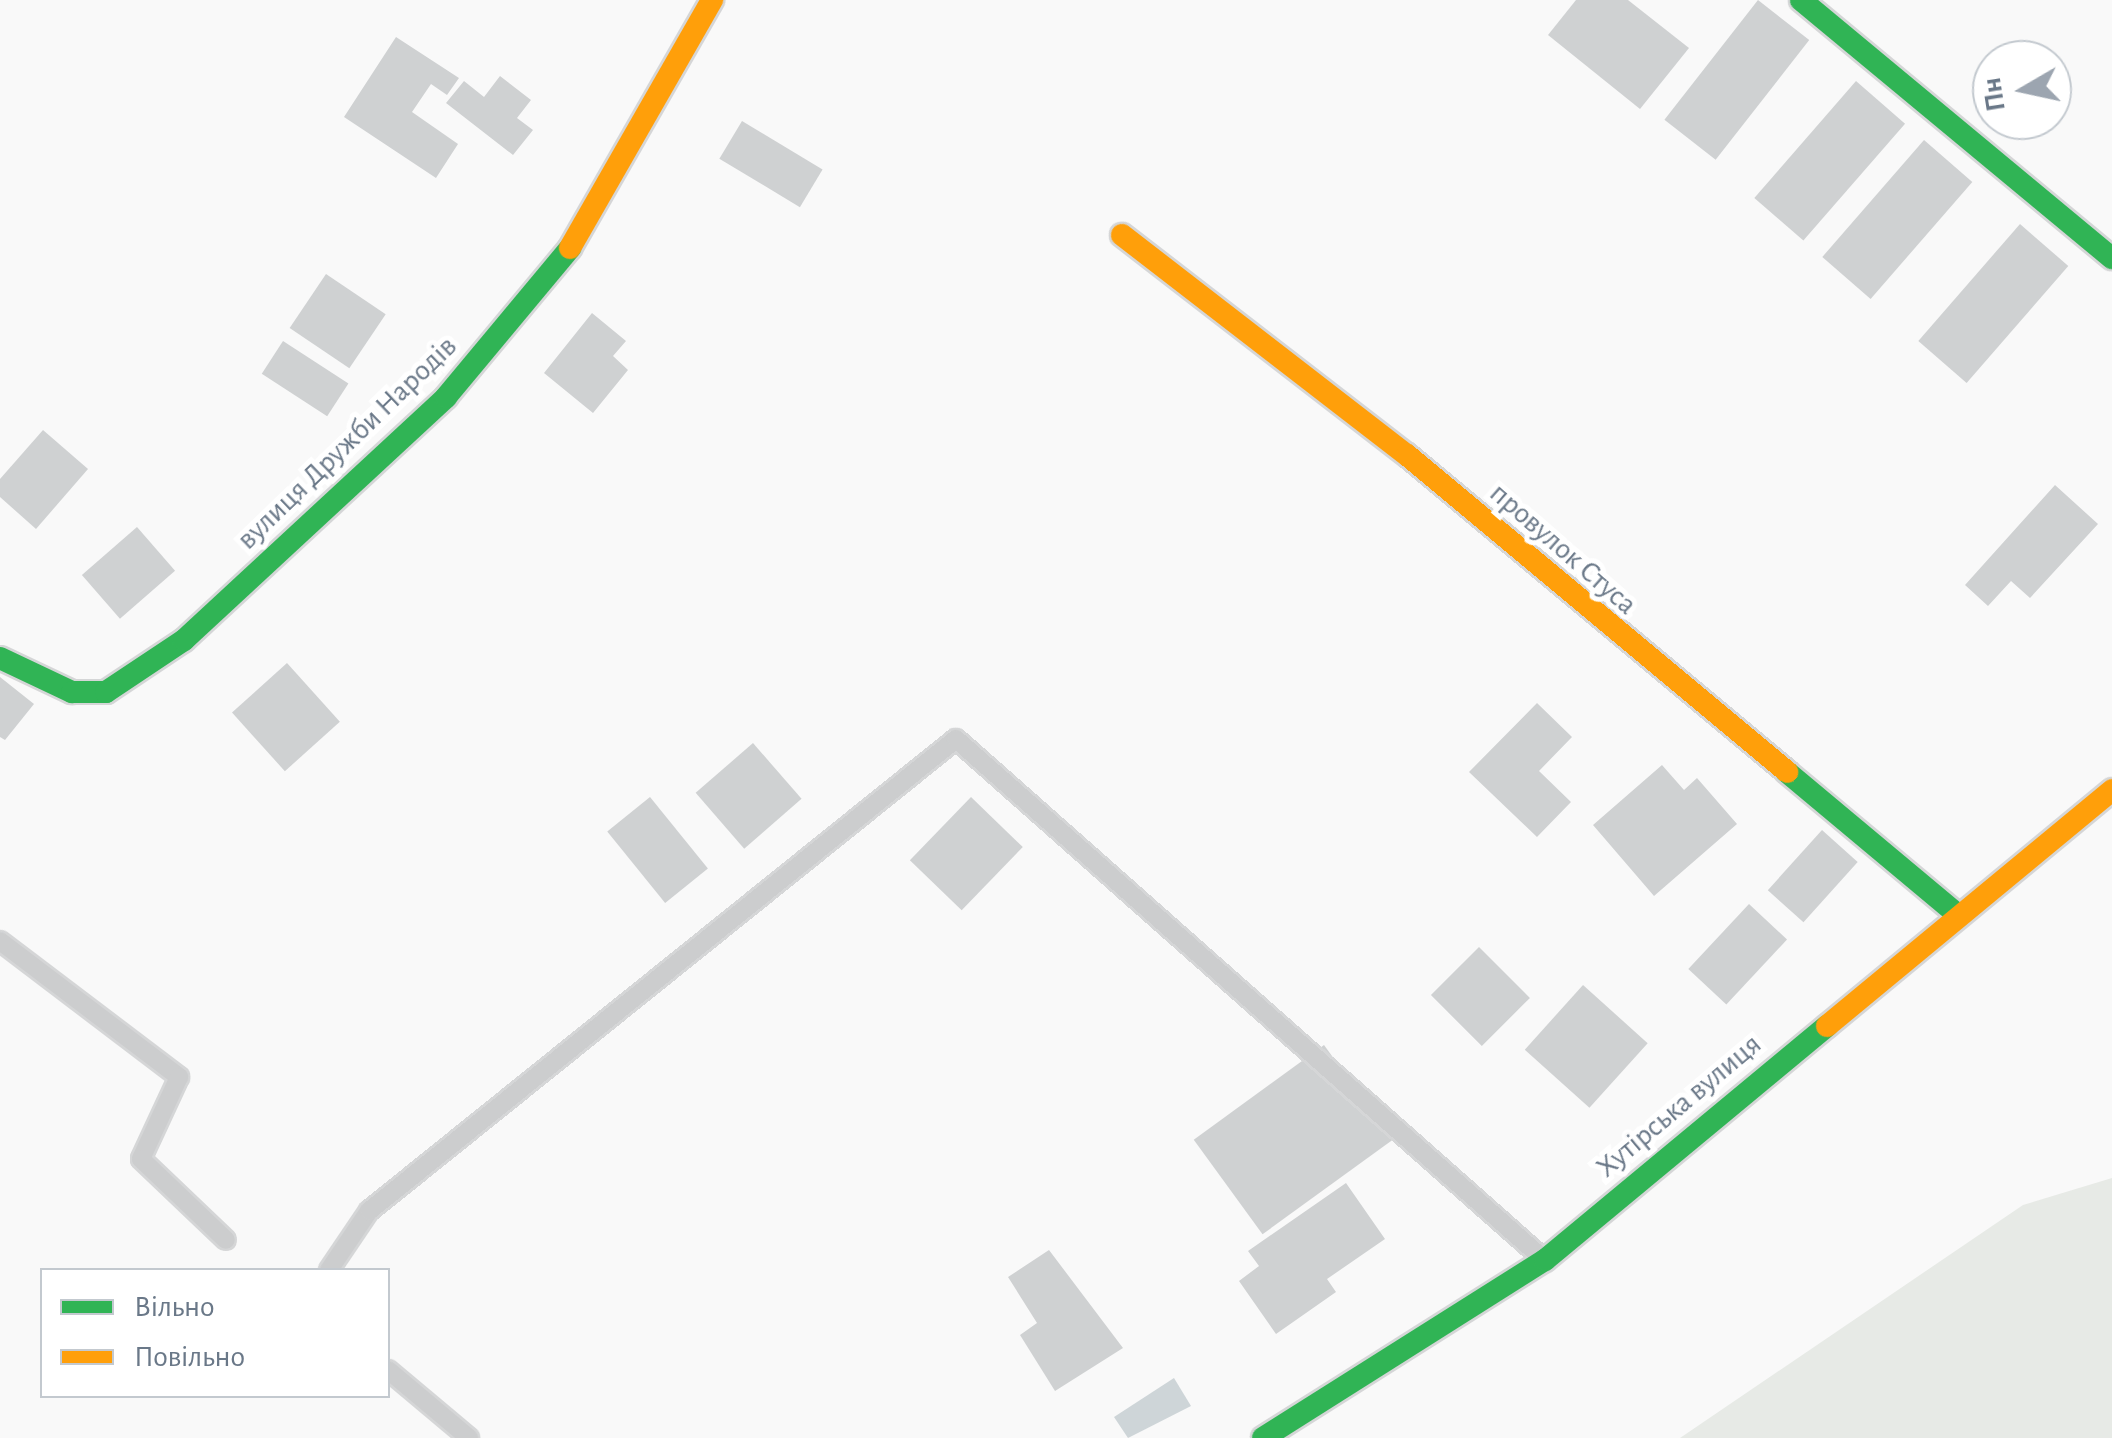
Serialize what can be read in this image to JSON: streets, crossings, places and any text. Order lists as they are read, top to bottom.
{
  "streets": {
    "street": ["вулиця Дружби Народів", "провулок Стуса", "Хутірська вулиця"]
  },
  "crossings": [
    ["провулок Стуса", "Хутірська вулиця"]
  ],
  "legend": ["Вільно", "Повільно"],
  "north": "left"
}
